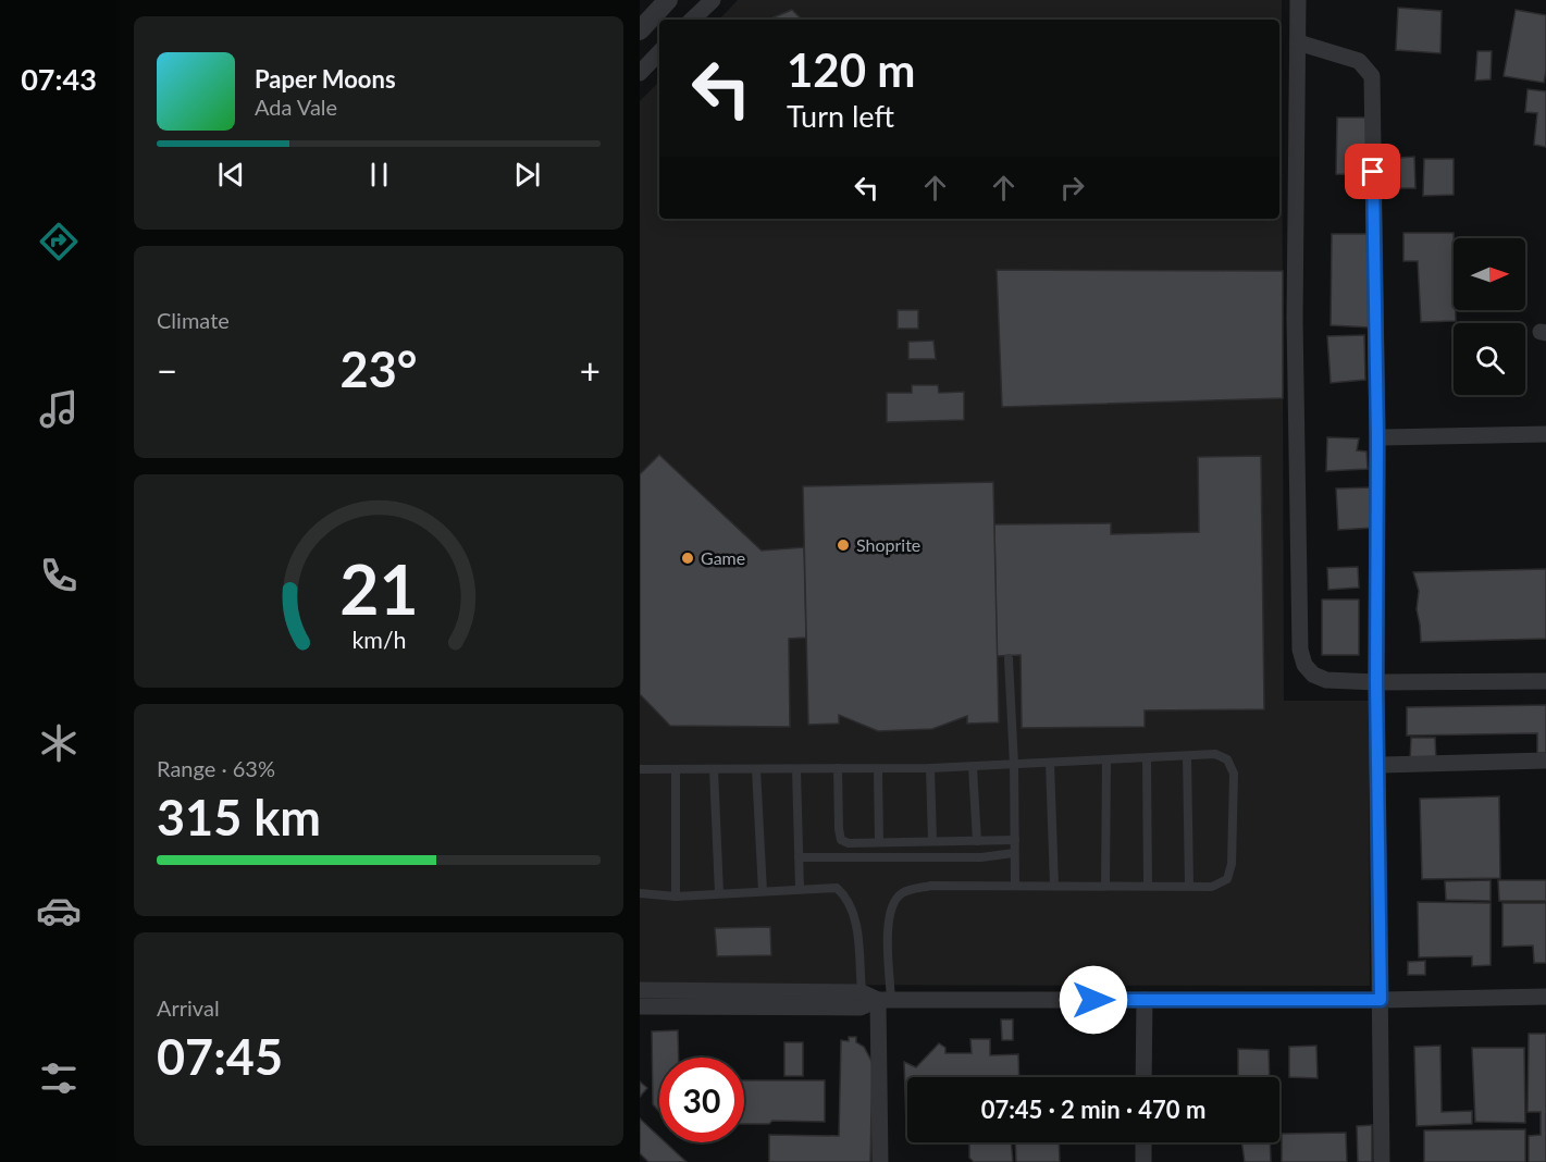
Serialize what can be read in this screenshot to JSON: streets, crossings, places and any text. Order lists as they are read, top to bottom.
{
  "places": ["Shoprite", "Game"],
  "north": "right",
  "page": {
    "tabs": "07:43",
    "turn": ["120 m", "Turn left"],
    "song": ["Paper Moons", "Ada Vale"],
    "tile": [
      "Climate",
      ["Range · 63%", "315 km"],
      ["Arrival", "07:45"]
    ],
    "heat": ["−", "23°", "+"],
    "limit": "30",
    "trip": "07:45 · 2 min · 470 m",
    "gauge": ["21", "km/h"]
  }
}
